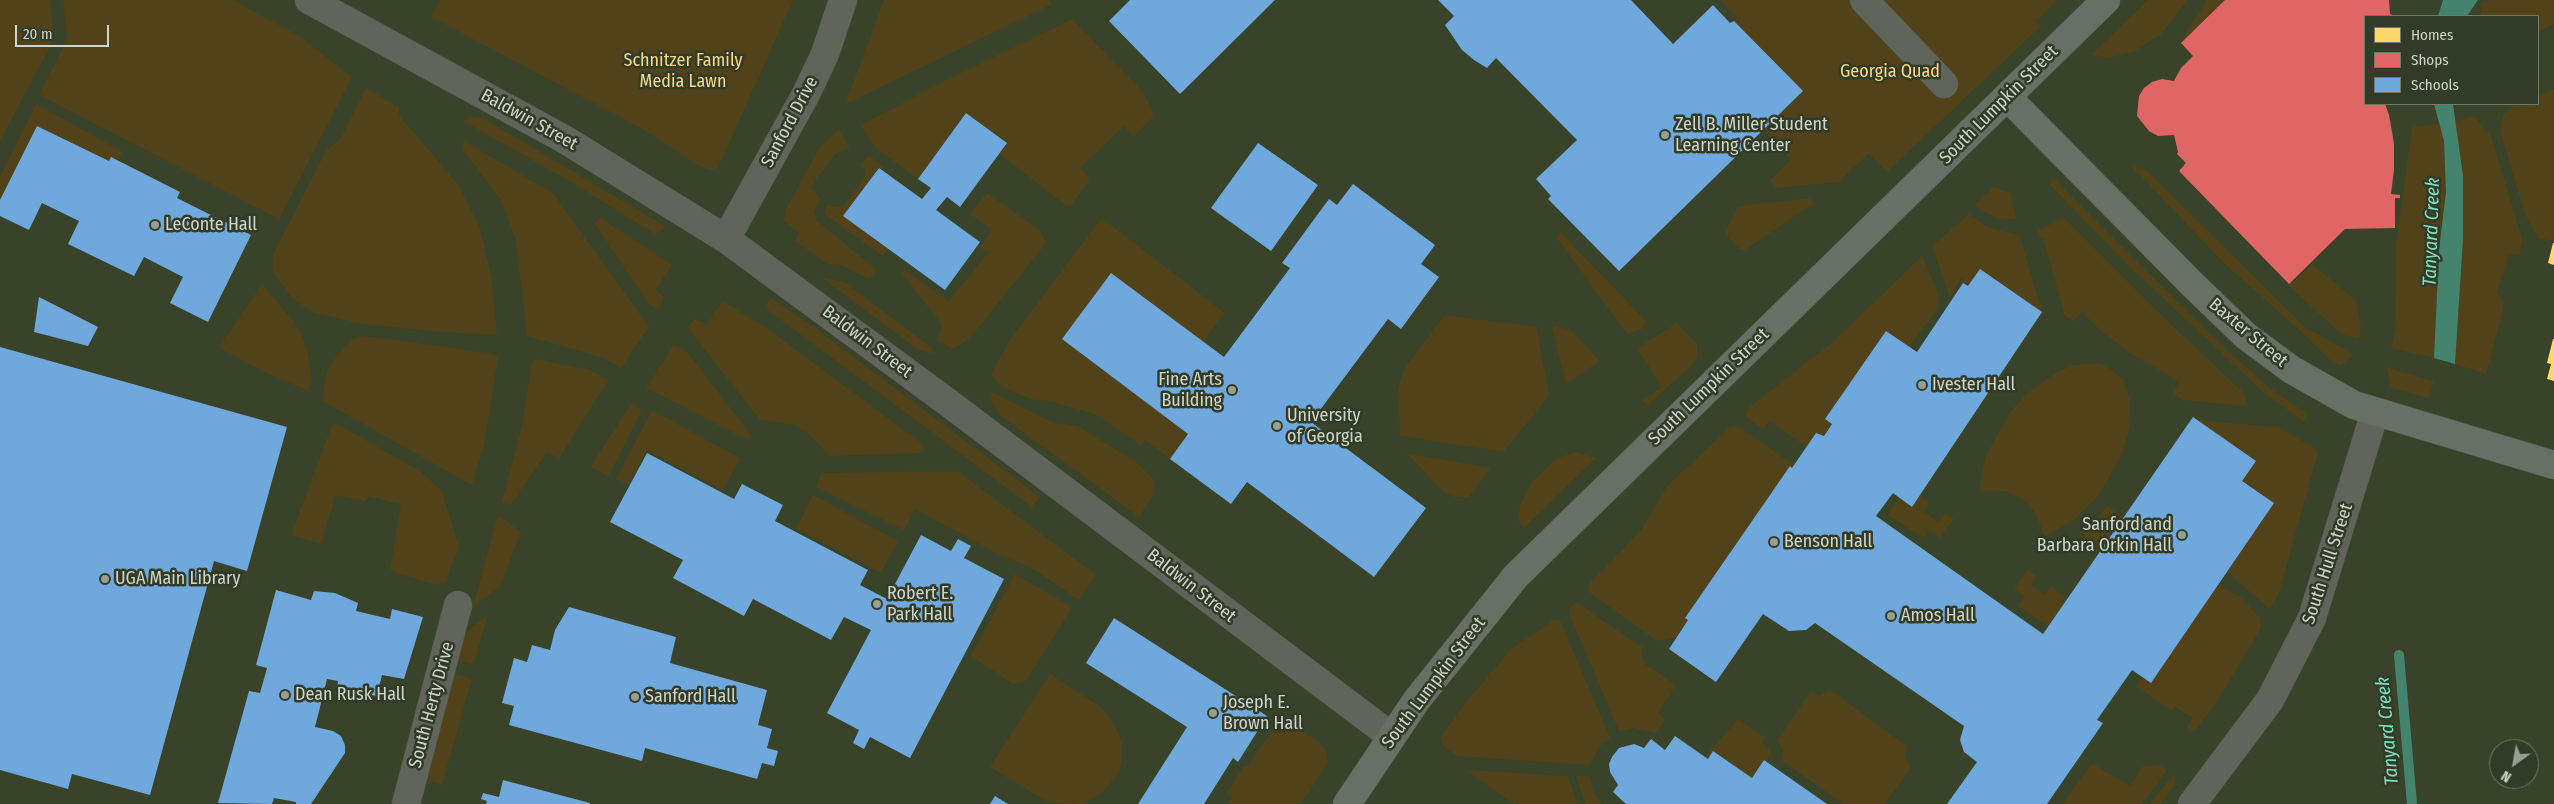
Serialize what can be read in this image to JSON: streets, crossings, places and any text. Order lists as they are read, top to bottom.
{
  "streets": {
    "main road": ["South Lumpkin Street", "Baxter Street"],
    "street": [
      "Baldwin Street",
      "Sanford Drive",
      "South Hull Street",
      "South Herty Drive"
    ]
  },
  "crossings": [
    ["South Lumpkin Street", "Baldwin Street"],
    ["South Lumpkin Street", "Baxter Street"],
    ["Baldwin Street", "Sanford Drive"],
    ["Baxter Street", "South Hull Street"]
  ],
  "water": ["Tanyard Creek"],
  "parks": ["Schnitzer Family Media Lawn", "Georgia Quad"],
  "places": [
    "Zell B. Miller Student Learning Center",
    "LeConte Hall",
    "Ivester Hall",
    "Fine Arts Building",
    "University of Georgia",
    "Sanford and Barbara Orkin Hall",
    "Benson Hall",
    "UGA Main Library",
    "Robert E. Park Hall",
    "Amos Hall",
    "Dean Rusk Hall",
    "Sanford Hall",
    "Joseph E. Brown Hall"
  ],
  "legend": ["Homes", "Shops", "Schools"],
  "scale_bar": "20 m",
  "north": "bottom left"
}
